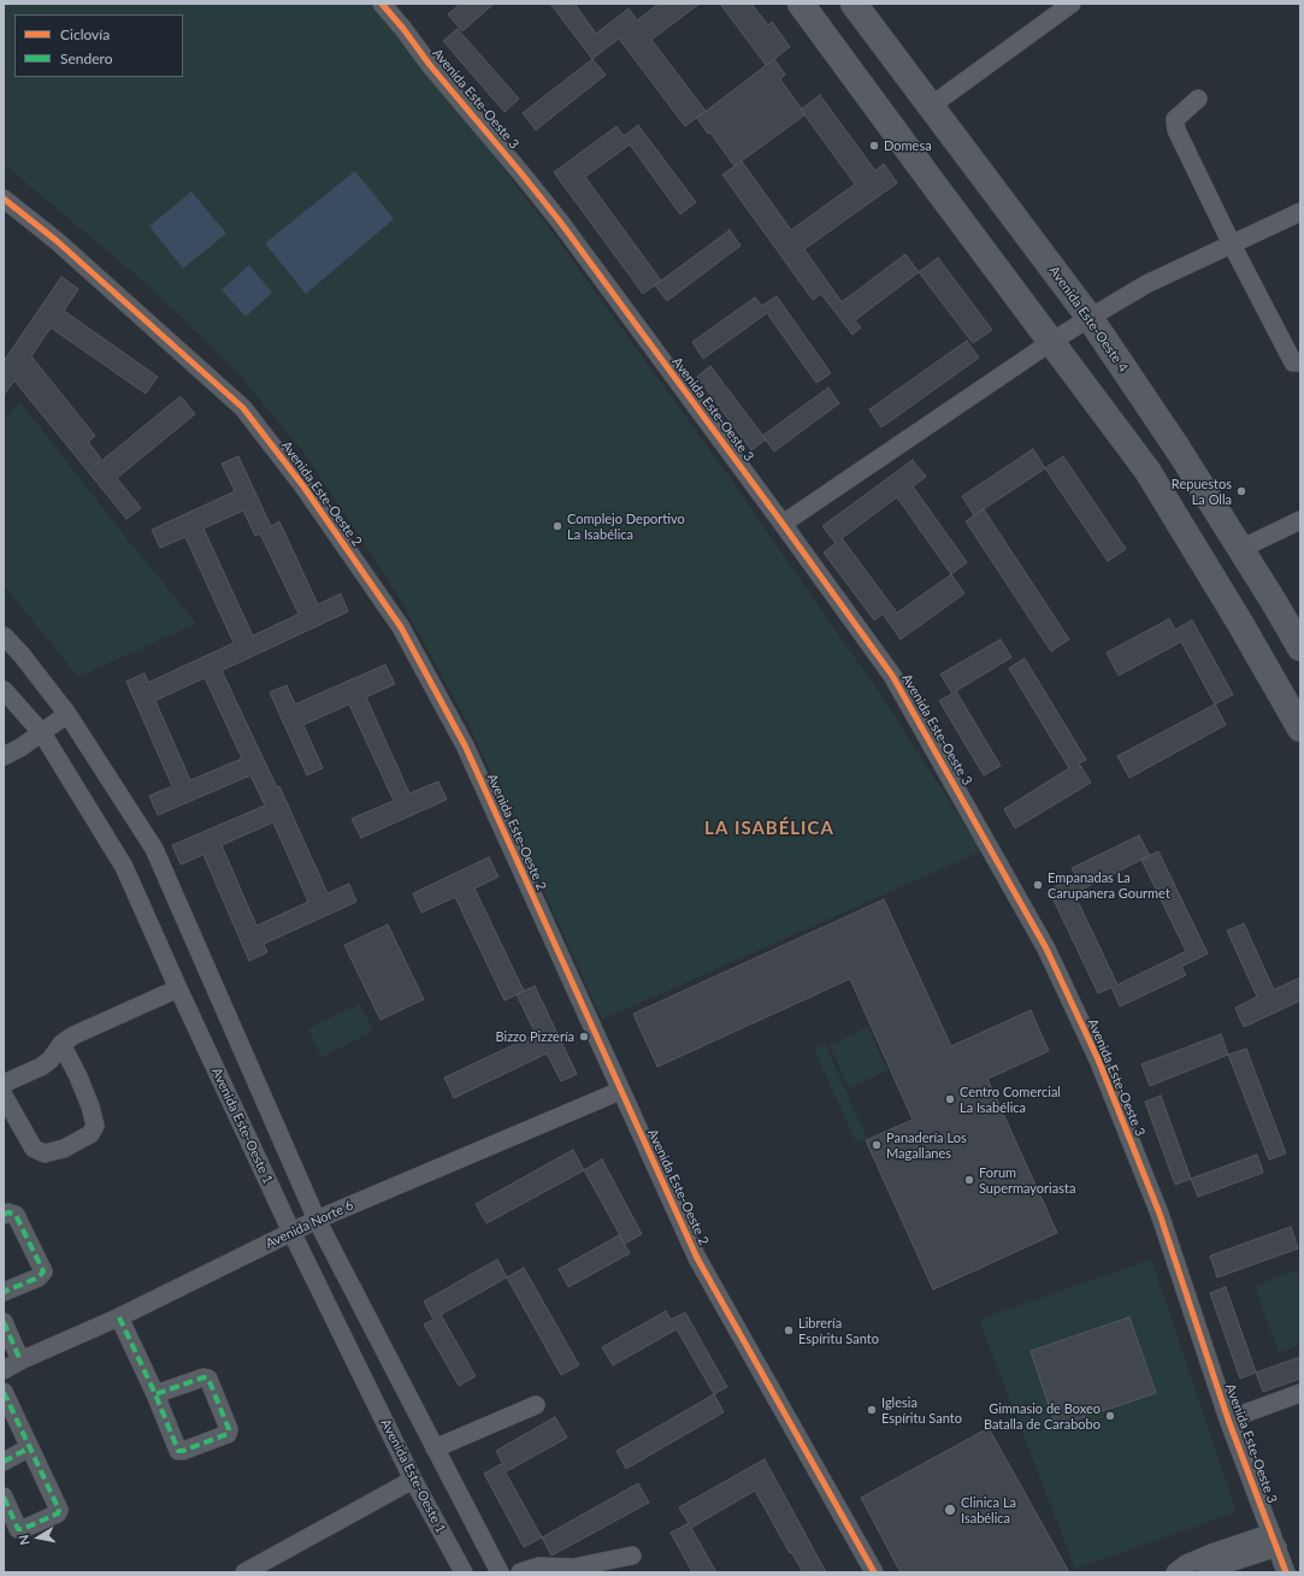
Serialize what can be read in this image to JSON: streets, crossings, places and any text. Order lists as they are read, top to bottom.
{
  "streets": {
    "main road": ["Avenida Este-Oeste 4"],
    "street": [
      "Avenida Este-Oeste 3",
      "Avenida Este-Oeste 2",
      "Avenida Este-Oeste 1",
      "Avenida Norte 6"
    ]
  },
  "crossings": [
    ["Avenida Este-Oeste 2", "Avenida Norte 6"],
    ["Avenida Este-Oeste 1", "Avenida Norte 6"]
  ],
  "districts": ["LA ISABÉLICA"],
  "places": [
    "Domesa",
    "Repuestos La Olla",
    "Complejo Deportivo La Isabélica",
    "Empanadas La Carupanera Gourmet",
    "Bizzo Pizzería",
    "Centro Comercial La Isabélica",
    "Panadería Los Magallanes",
    "Forum Supermayoriasta",
    "Librería Espíritu Santo",
    "Iglesia Espíritu Santo",
    "Gimnasio de Boxeo Batalla de Carabobo",
    "Clinica La Isabélica"
  ],
  "legend": ["Ciclovía", "Sendero"],
  "north": "left"
}
